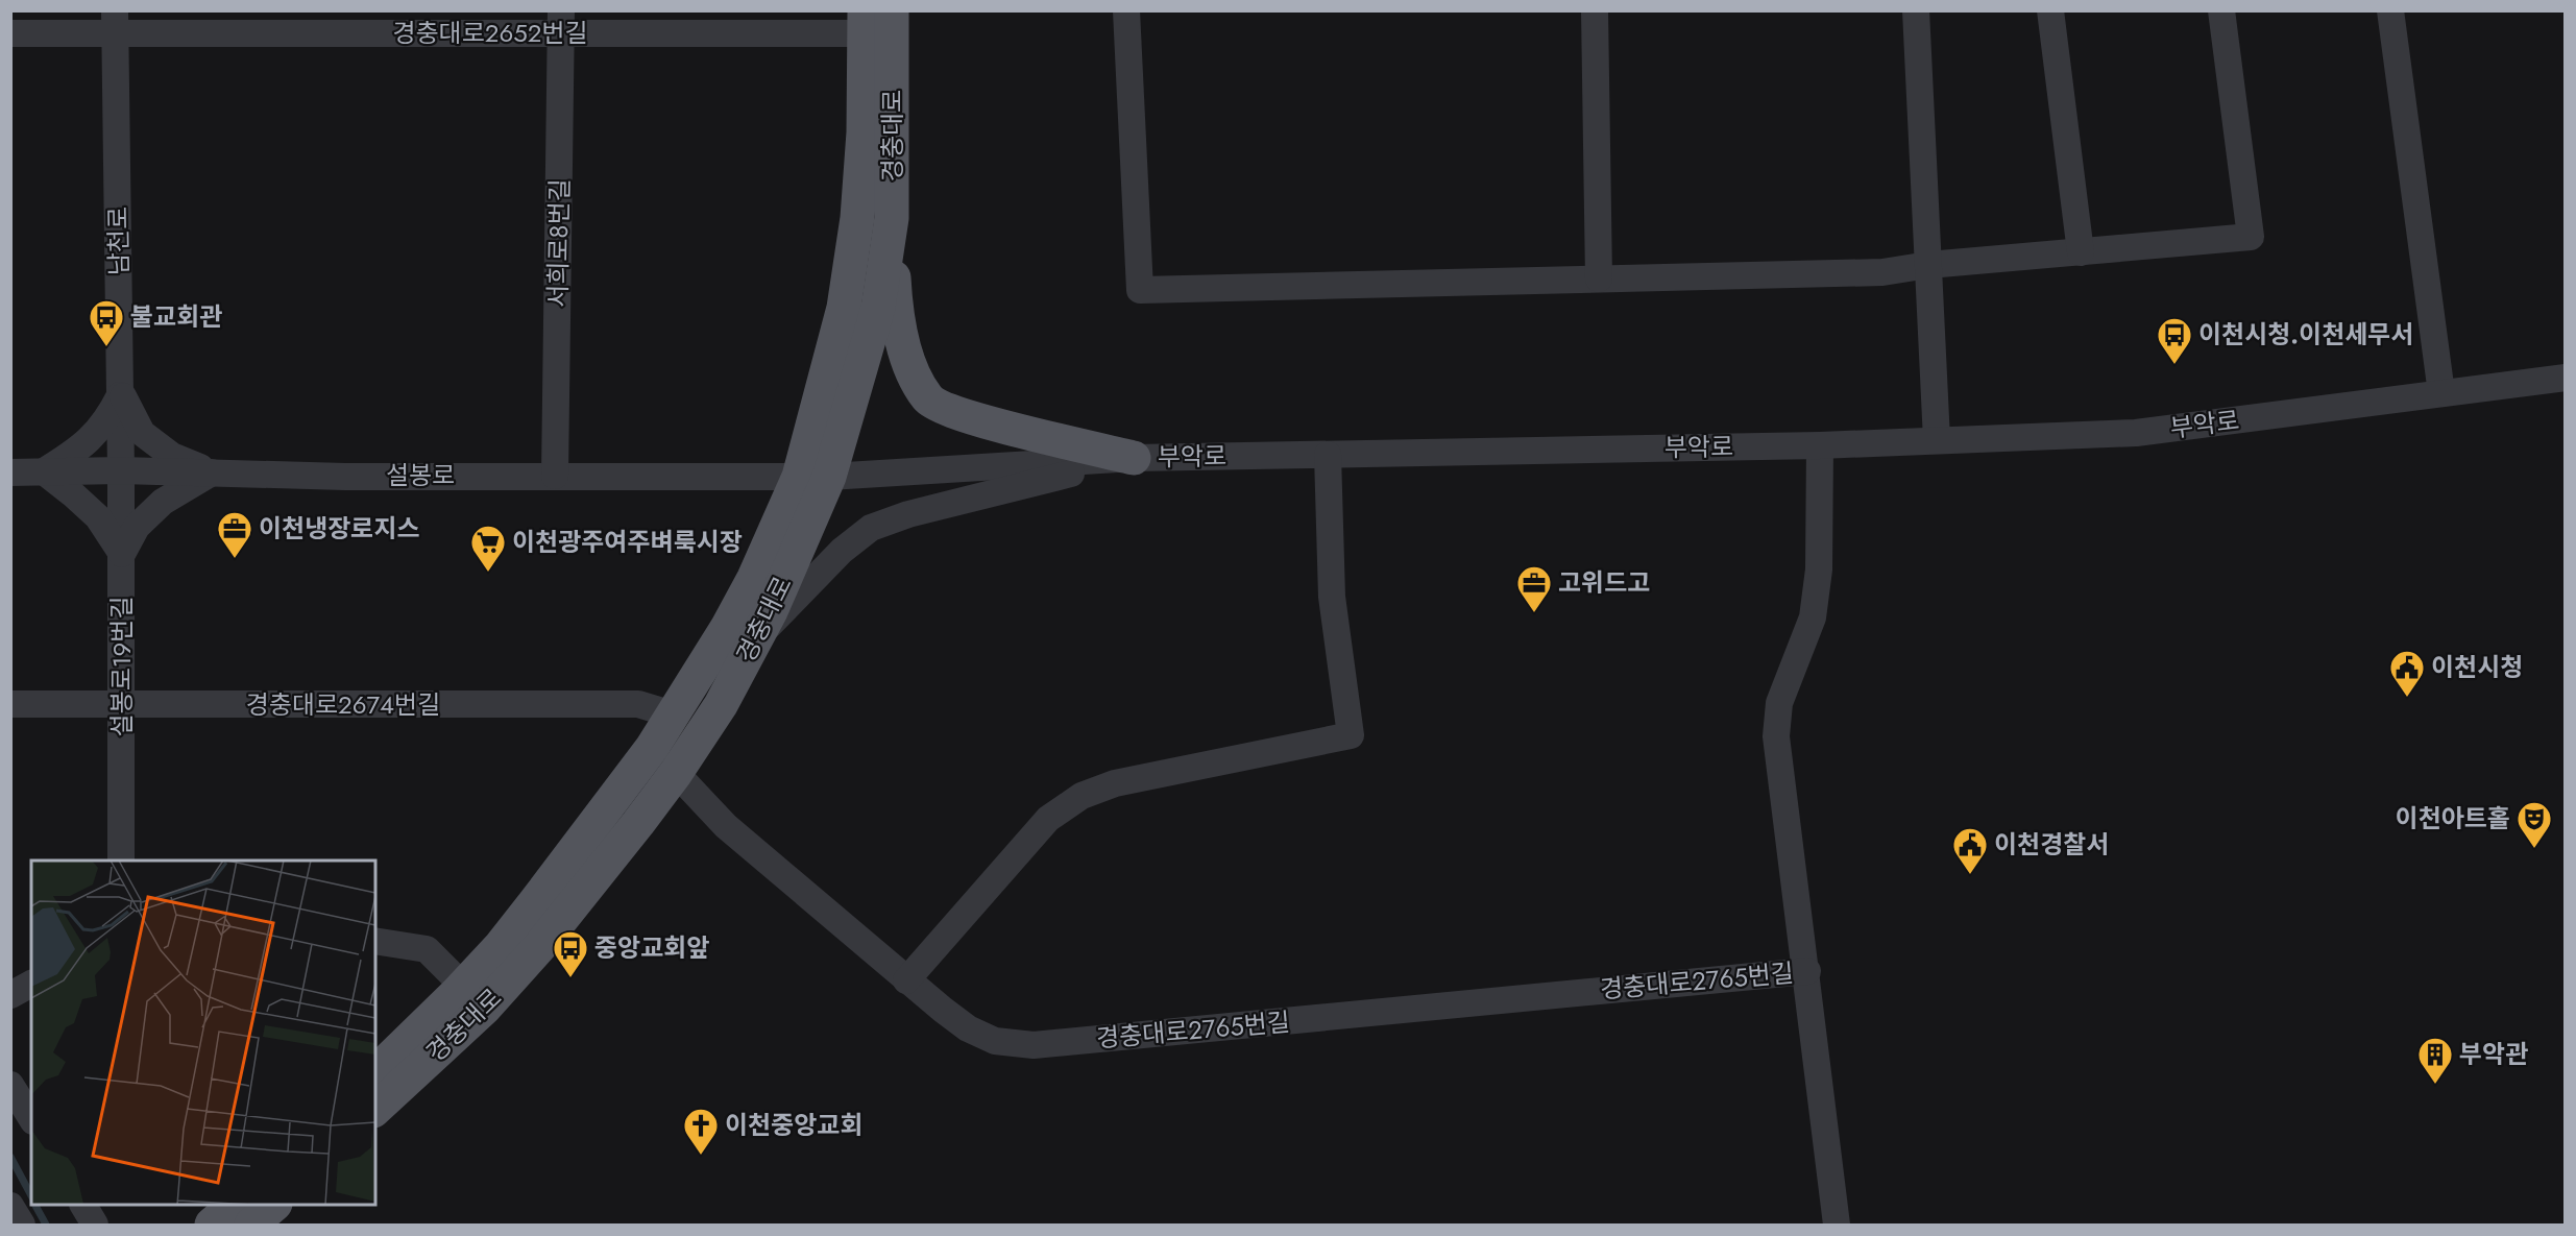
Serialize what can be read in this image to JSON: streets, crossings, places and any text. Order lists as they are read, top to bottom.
{
  "streets": {
    "main road": ["경충대로"],
    "street": [
      "경충대로2652번길",
      "남천로",
      "서희로8번길",
      "부악로",
      "설봉로",
      "설봉로19번길",
      "경충대로2674번길",
      "경충대로2765번길"
    ]
  },
  "crossings": [
    ["경충대로2652번길", "경충대로"],
    ["경충대로2652번길", "남천로"],
    ["경충대로2652번길", "서희로8번길"],
    ["경충대로", "부악로"],
    ["경충대로", "설봉로"],
    ["경충대로", "경충대로2674번길"],
    ["경충대로", "경충대로2765번길"],
    ["남천로", "설봉로"],
    ["남천로", "설봉로19번길"],
    ["서희로8번길", "설봉로"],
    ["부악로", "설봉로"],
    ["설봉로", "설봉로19번길"],
    ["설봉로19번길", "경충대로2674번길"]
  ],
  "places": {
    "bus stop": ["불교회관", "이천시청.이천세무서", "중앙교회앞"],
    "office": ["이천냉장로지스", "고위드고"],
    "supermarket": ["이천광주여주벼룩시장"],
    "public building": ["이천시청", "이천경찰서"],
    "theatre": ["이천아트홀"],
    "building": ["부악관"],
    "church": ["이천중앙교회"]
  }
}
